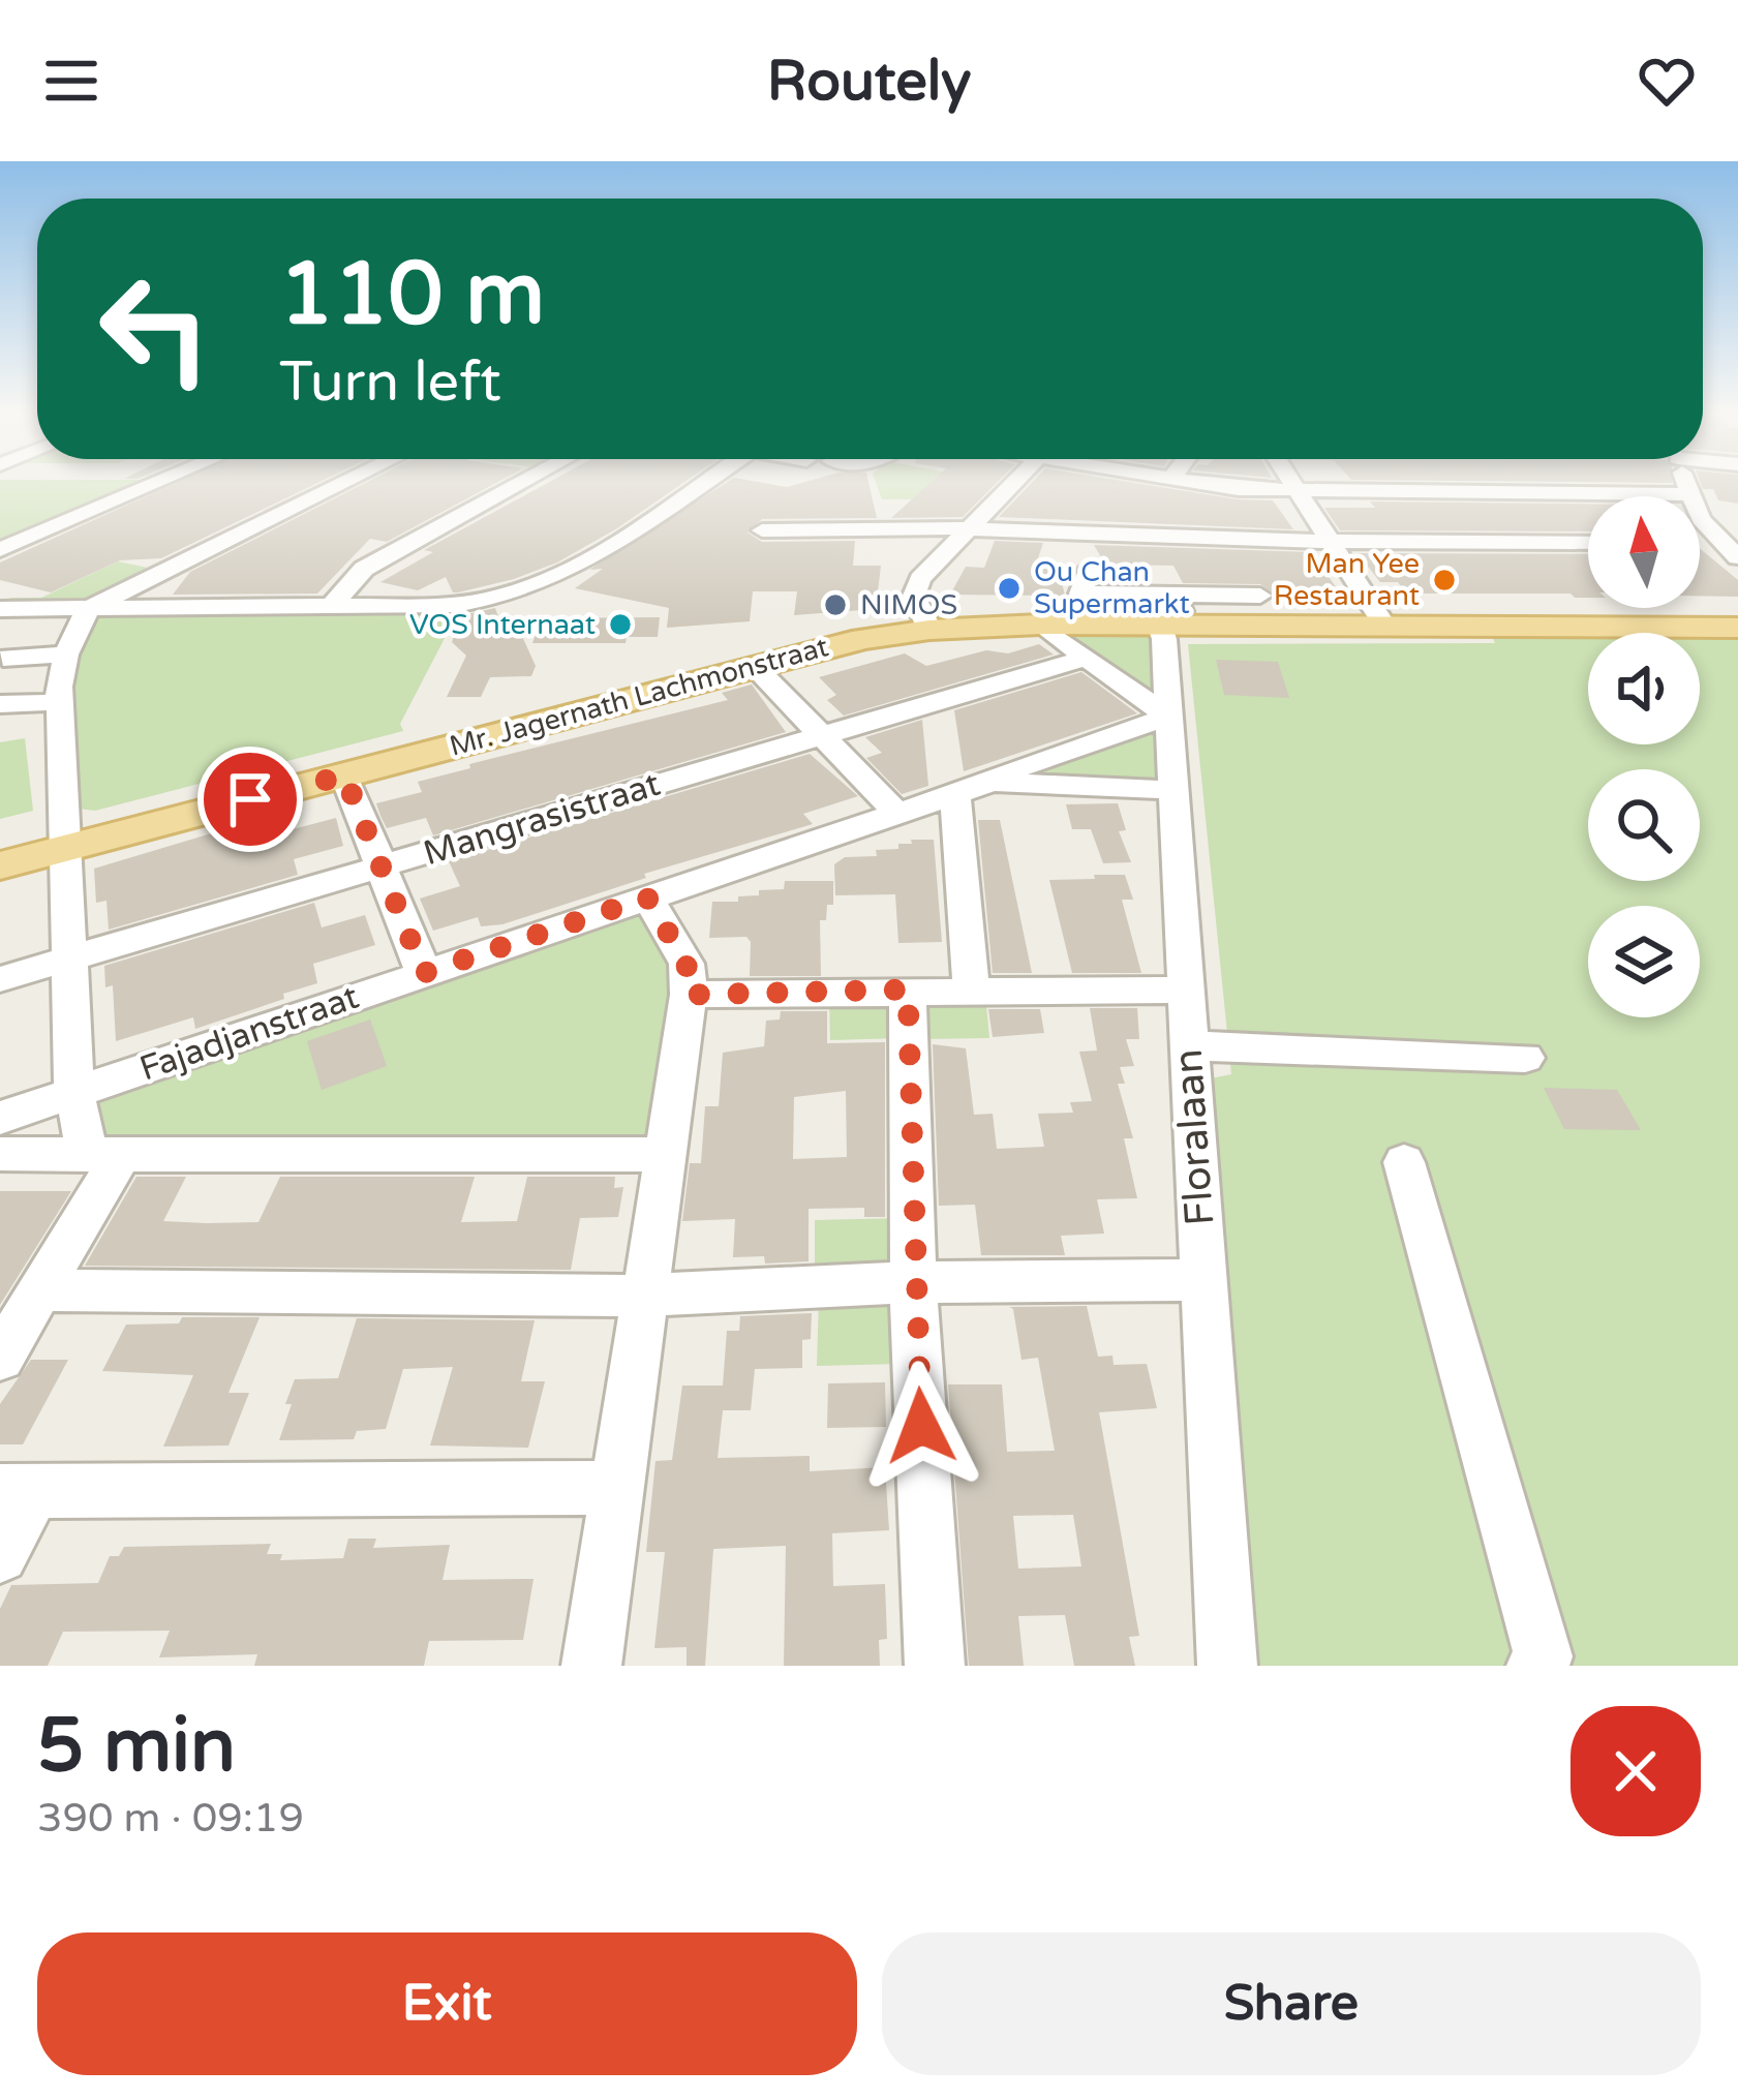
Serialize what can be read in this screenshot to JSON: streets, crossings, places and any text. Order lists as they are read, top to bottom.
{
  "streets": {
    "main road": ["Mr. Jagernath Lachmonstraat"],
    "street": ["Mangrasistraat", "Fajadjanstraat", "Floralaan"]
  },
  "crossings": [
    ["Mr. Jagernath Lachmonstraat", "Floralaan"],
    ["Fajadjanstraat", "Floralaan"]
  ],
  "places": [
    "Man Yee Restaurant",
    "Ou Chan Supermarkt",
    "NIMOS",
    "VOS Internaat"
  ],
  "north": "top",
  "page": {
    "header": "Routely",
    "turn": ["110 m", "Turn left"],
    "heading": ["5 min", "390 m · 09:19"],
    "buttons": ["Exit", "Share"]
  }
}
